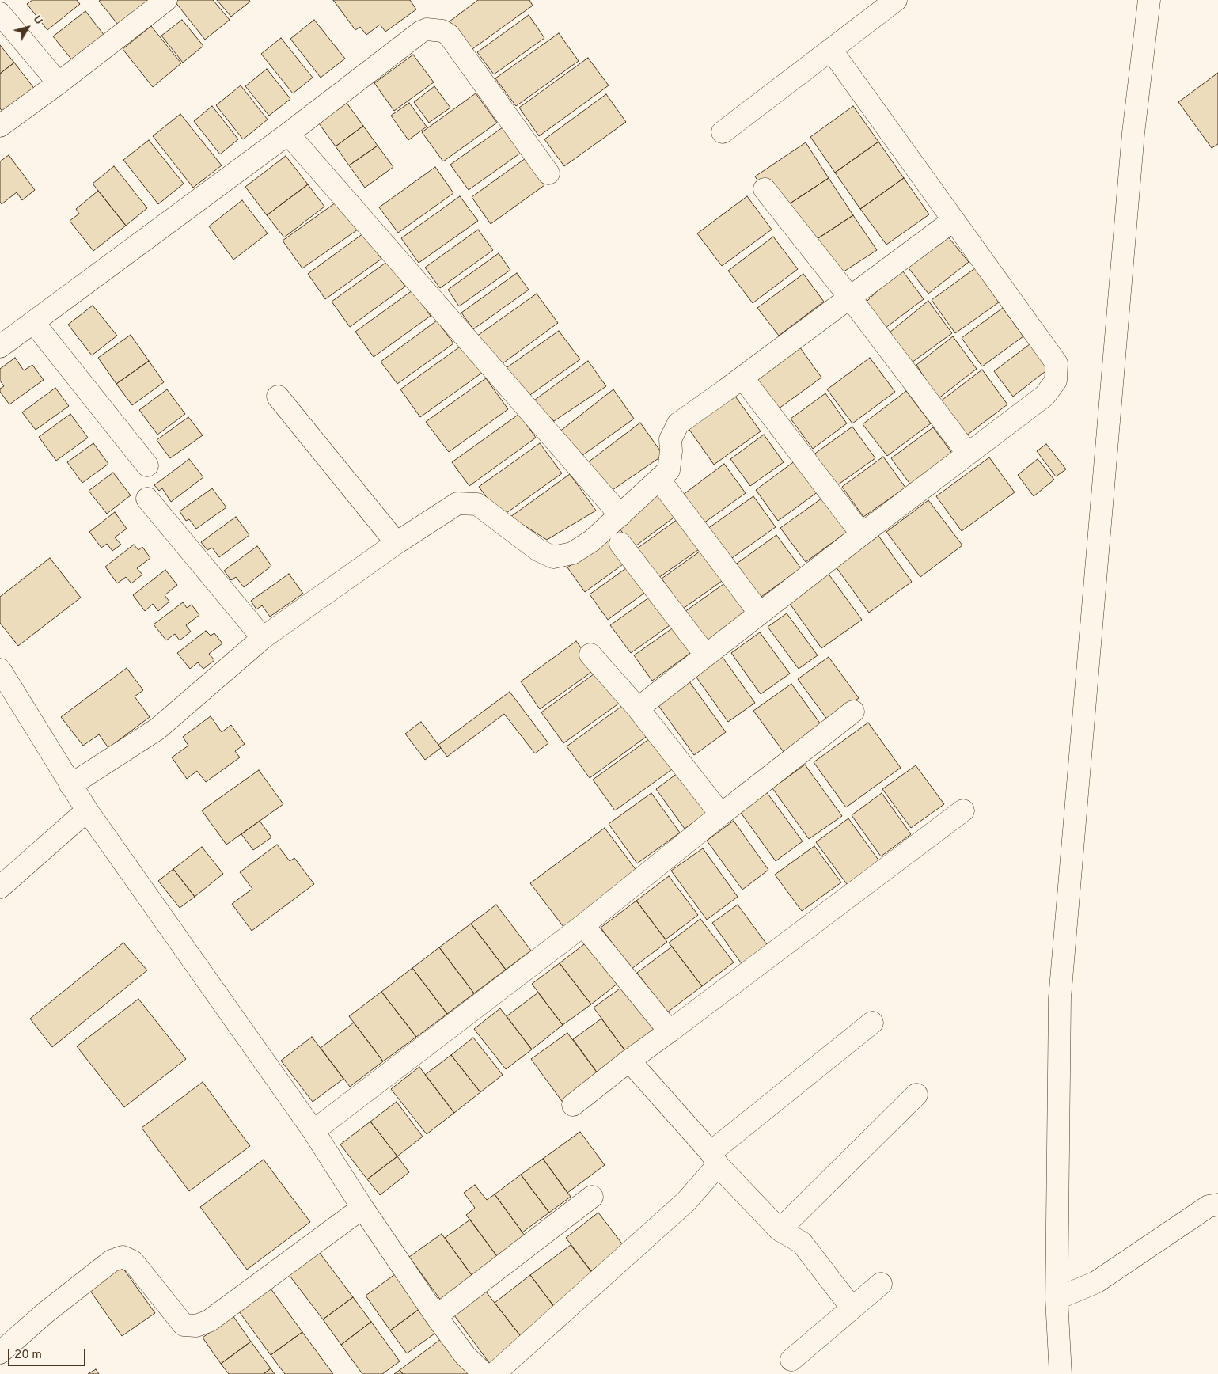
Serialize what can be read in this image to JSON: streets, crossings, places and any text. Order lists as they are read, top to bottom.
{
  "scale_bar": "20 m",
  "north": "top right"
}
